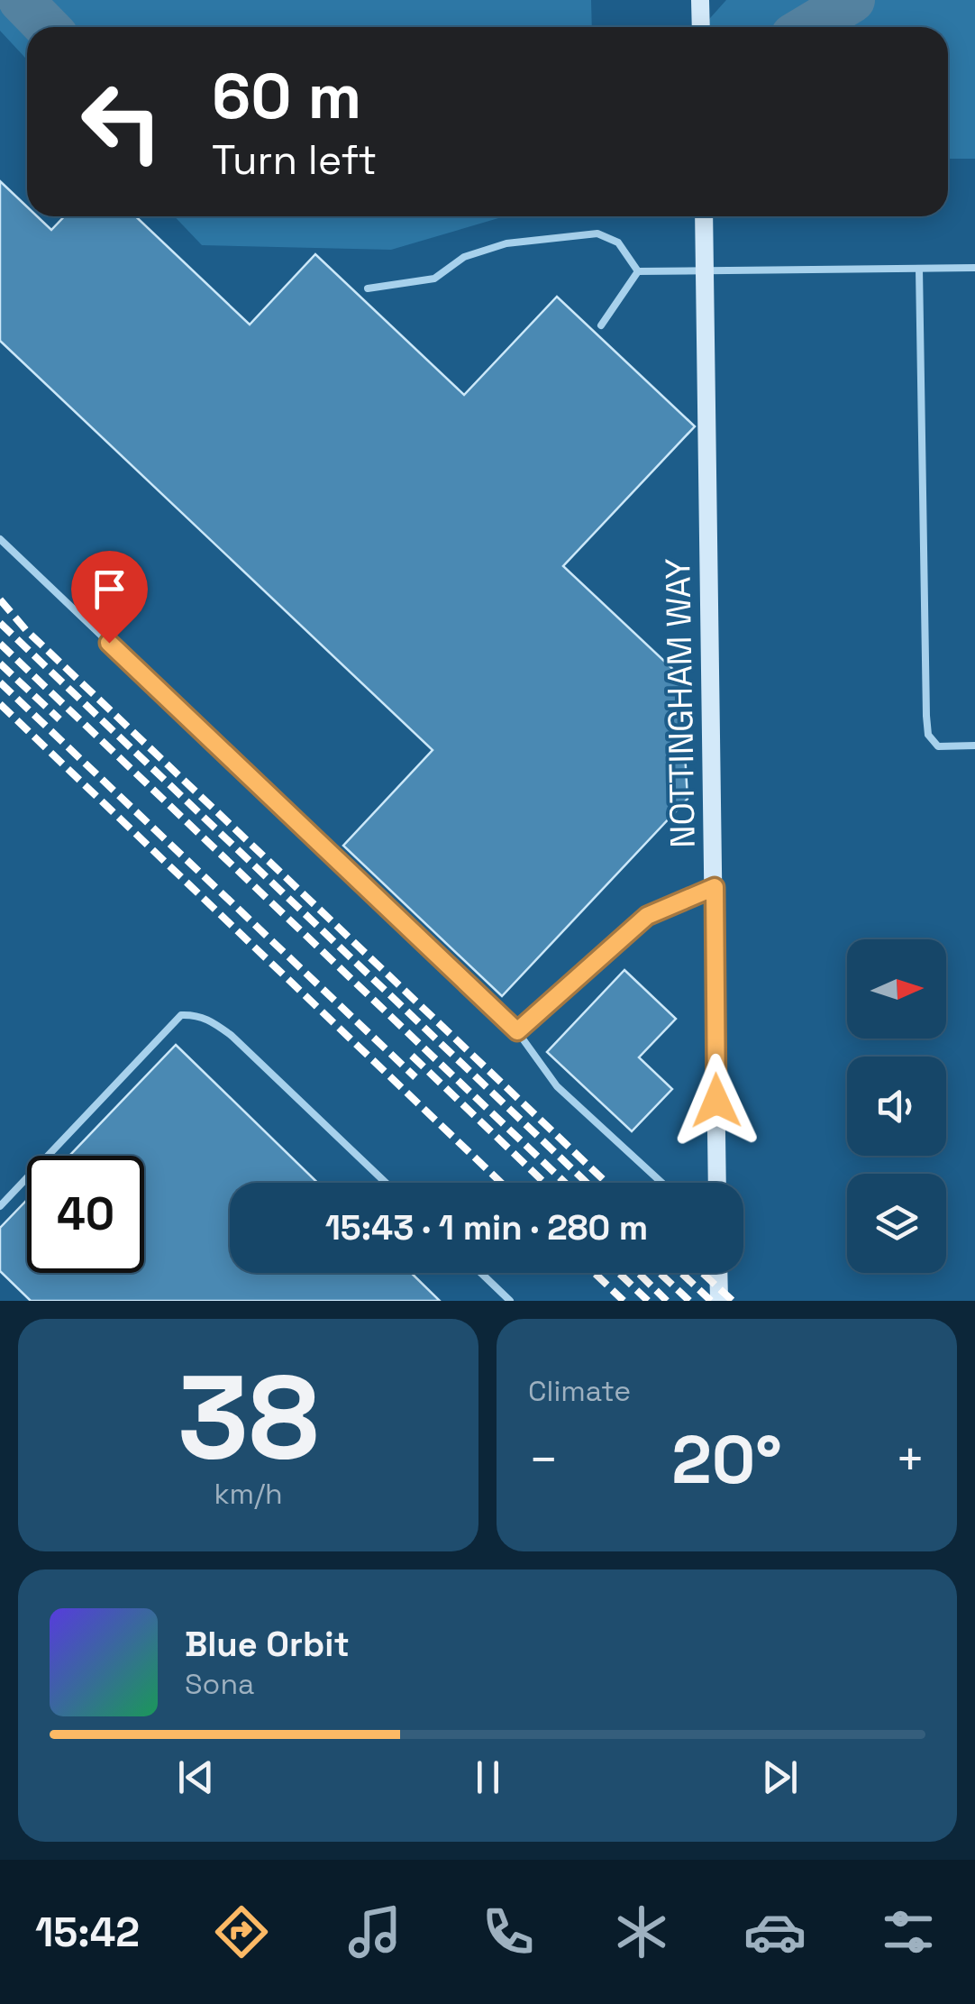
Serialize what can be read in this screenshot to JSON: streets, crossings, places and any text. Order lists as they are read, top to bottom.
{
  "streets": {
    "street": ["NOTTINGHAM WAY"]
  },
  "north": "right",
  "page": {
    "turn": ["60 m", "Turn left"],
    "limit": "40",
    "trip": "15:43 · 1 min · 280 m",
    "tile": [
      ["38", "km/h"],
      "Climate"
    ],
    "heat": ["−", "20°", "+"],
    "song": ["Blue Orbit", "Sona"],
    "tabs": "15:42"
  }
}
